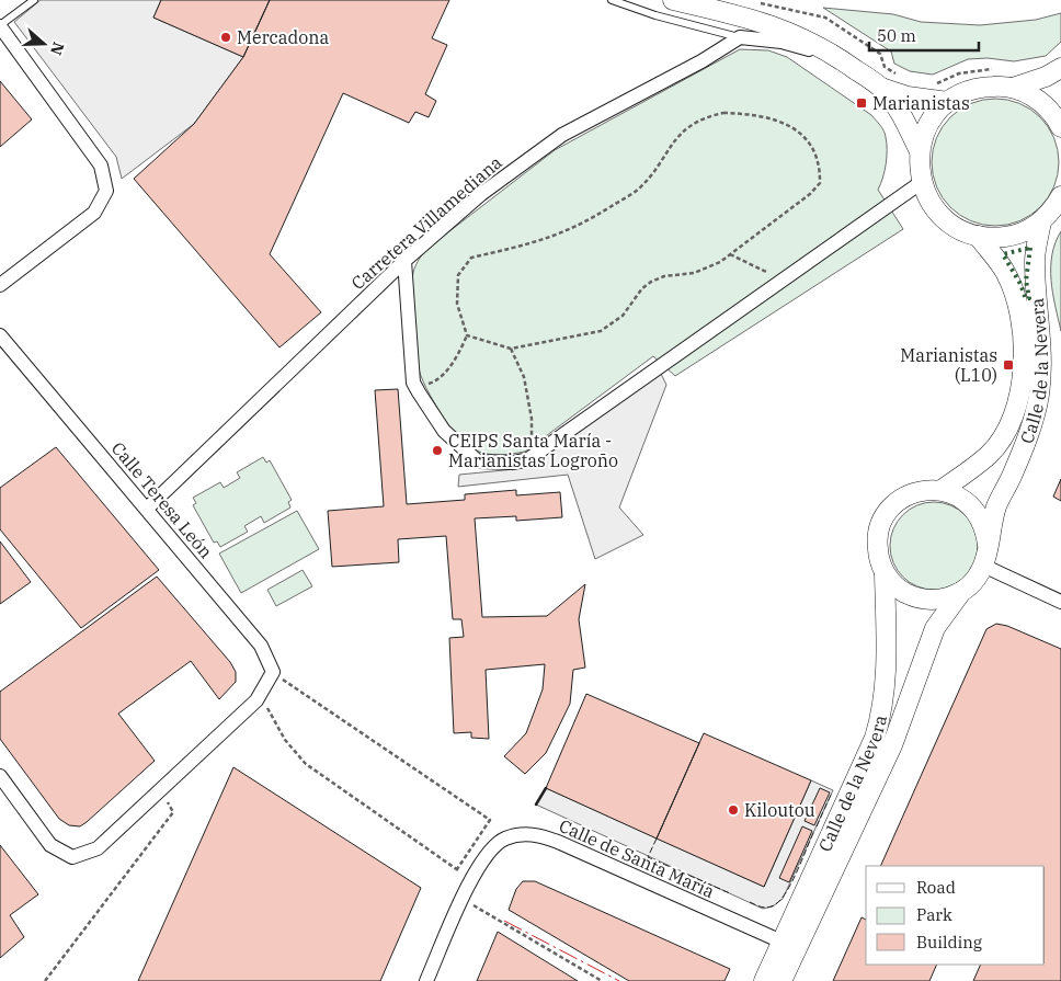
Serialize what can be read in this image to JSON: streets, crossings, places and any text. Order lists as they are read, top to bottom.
{
  "streets": {
    "main road": ["Calle de la Nevera"],
    "street": ["Carretera Villamediana", "Calle Teresa León", "Calle de Santa María"]
  },
  "crossings": [
    ["Carretera Villamediana", "Calle Teresa León"],
    ["Calle de la Nevera", "Calle de Santa María"]
  ],
  "places": {
    "other": ["Mercadona", "CEIPS Santa María - Marianistas Logroño", "Kiloutou"],
    "transit": ["Marianistas", "Marianistas (L10)"]
  },
  "legend": ["Road", "Park", "Building"],
  "scale_bar": "50 m",
  "north": "right"
}
